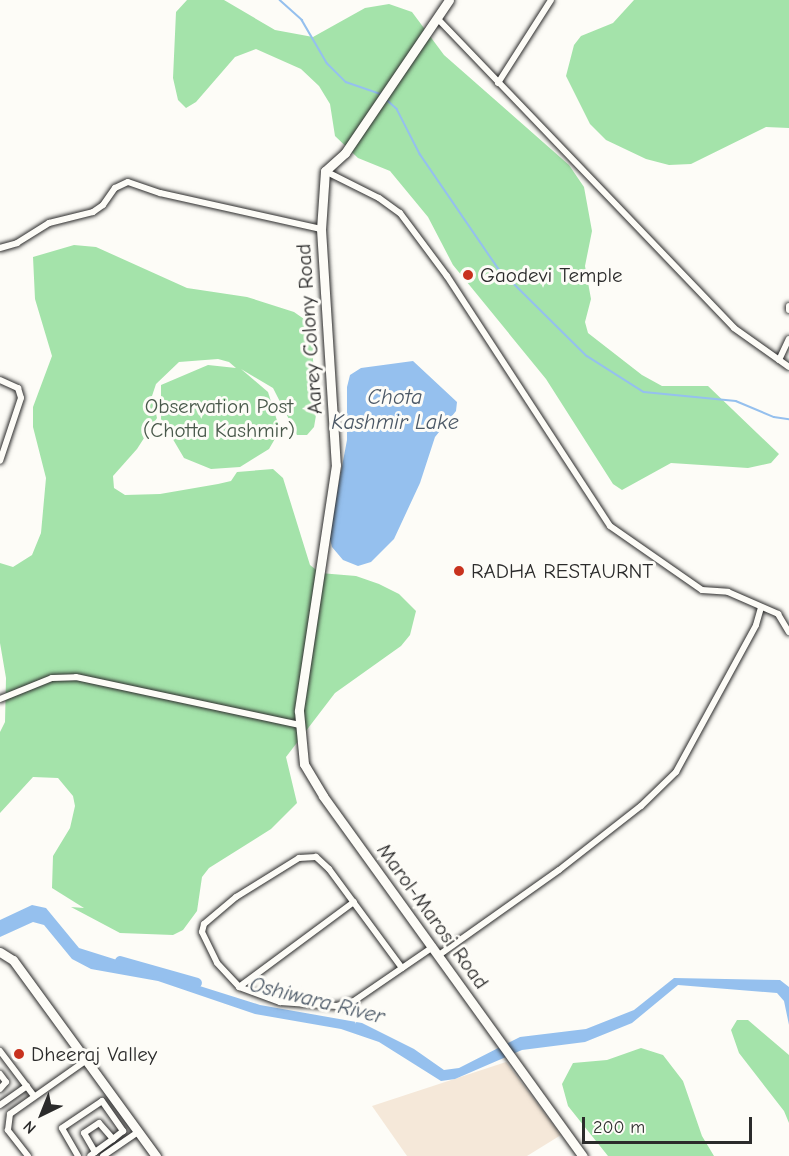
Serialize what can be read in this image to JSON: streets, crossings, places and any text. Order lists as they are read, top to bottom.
{
  "streets": {
    "main road": ["Aarey Colony Road", "Marol-Marosi Road"]
  },
  "crossings": [
    ["Aarey Colony Road", "Marol-Marosi Road"]
  ],
  "water": ["Chota Kashmir Lake", "Oshiwara River"],
  "parks": ["Observation Post (Chotta Kashmir)"],
  "places": ["Gaodevi Temple", "RADHA RESTAURNT", "Dheeraj Valley"],
  "scale_bar": "200 m",
  "north": "bottom left"
}
